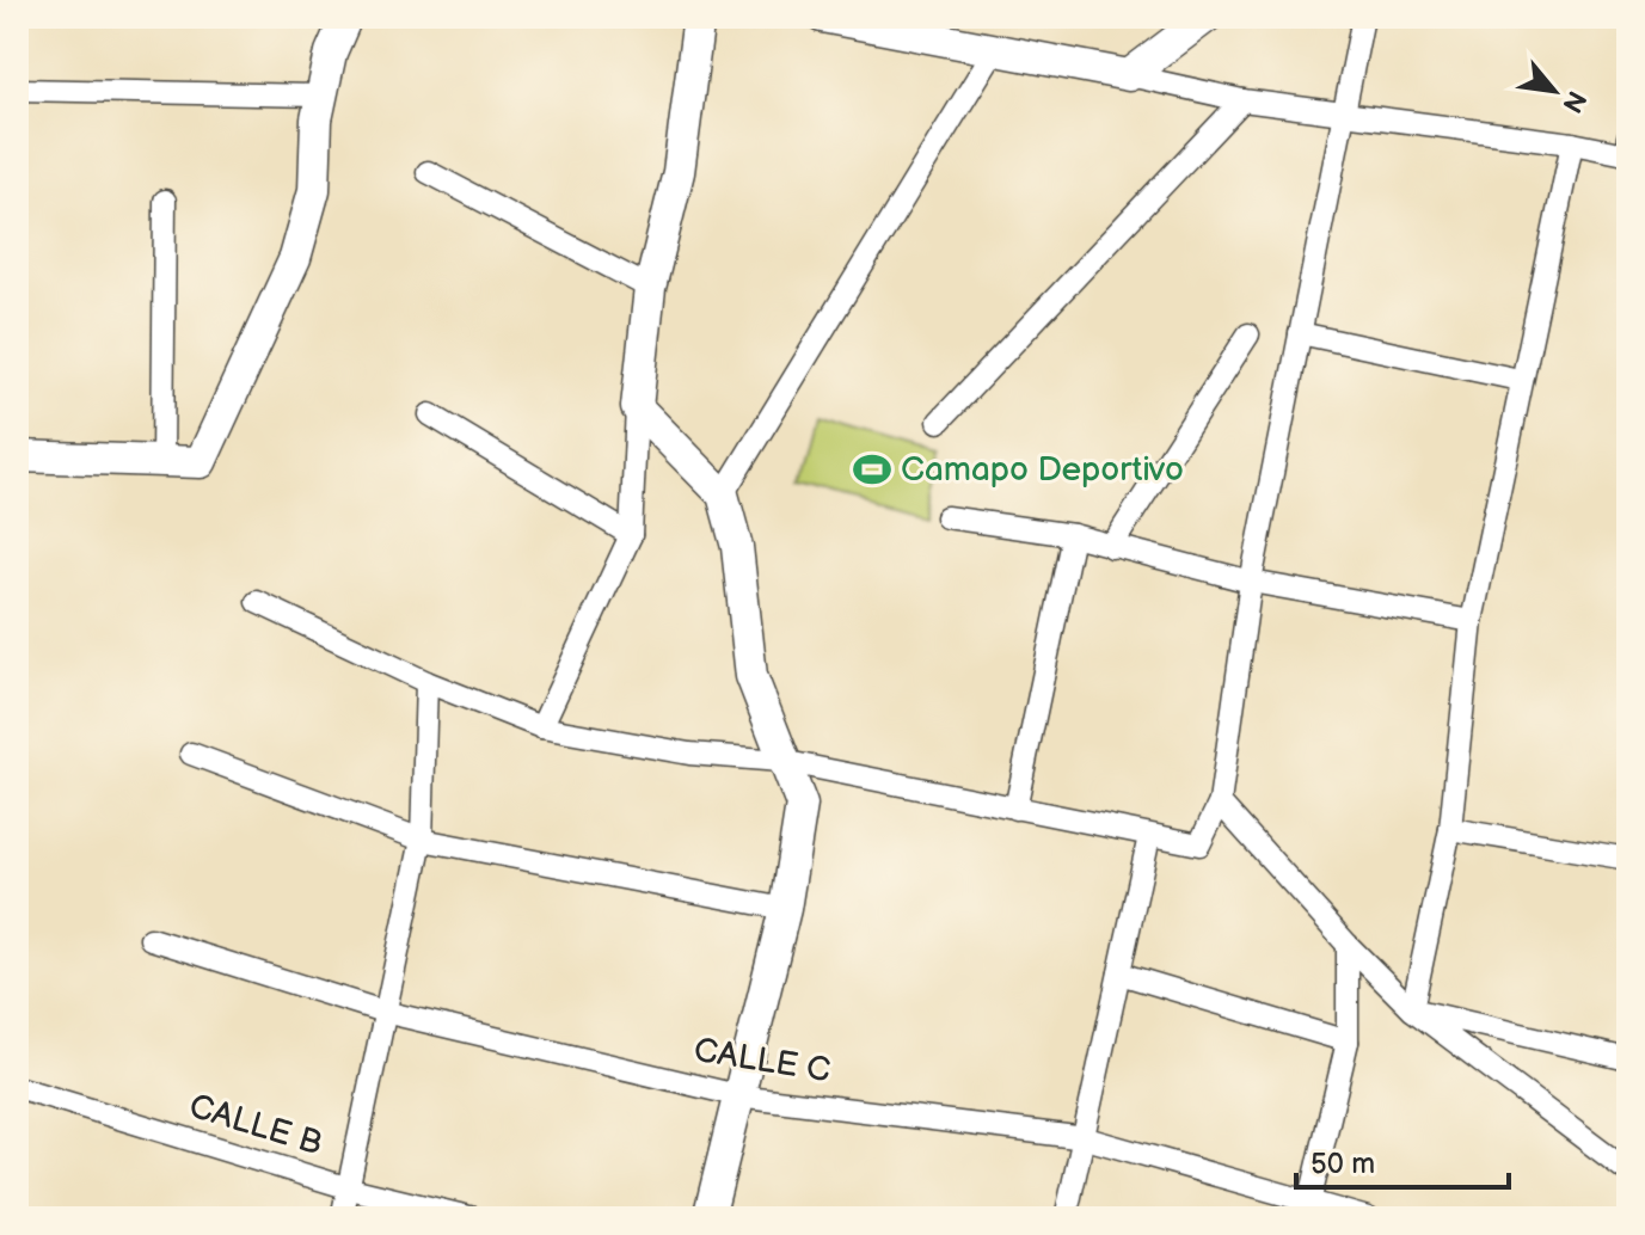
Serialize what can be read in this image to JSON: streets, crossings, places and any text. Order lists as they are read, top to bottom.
{
  "streets": {
    "street": ["CALLE C", "CALLE B"]
  },
  "places": {
    "sports": ["Camapo Deportivo"]
  },
  "scale_bar": "50 m",
  "north": "bottom right"
}
